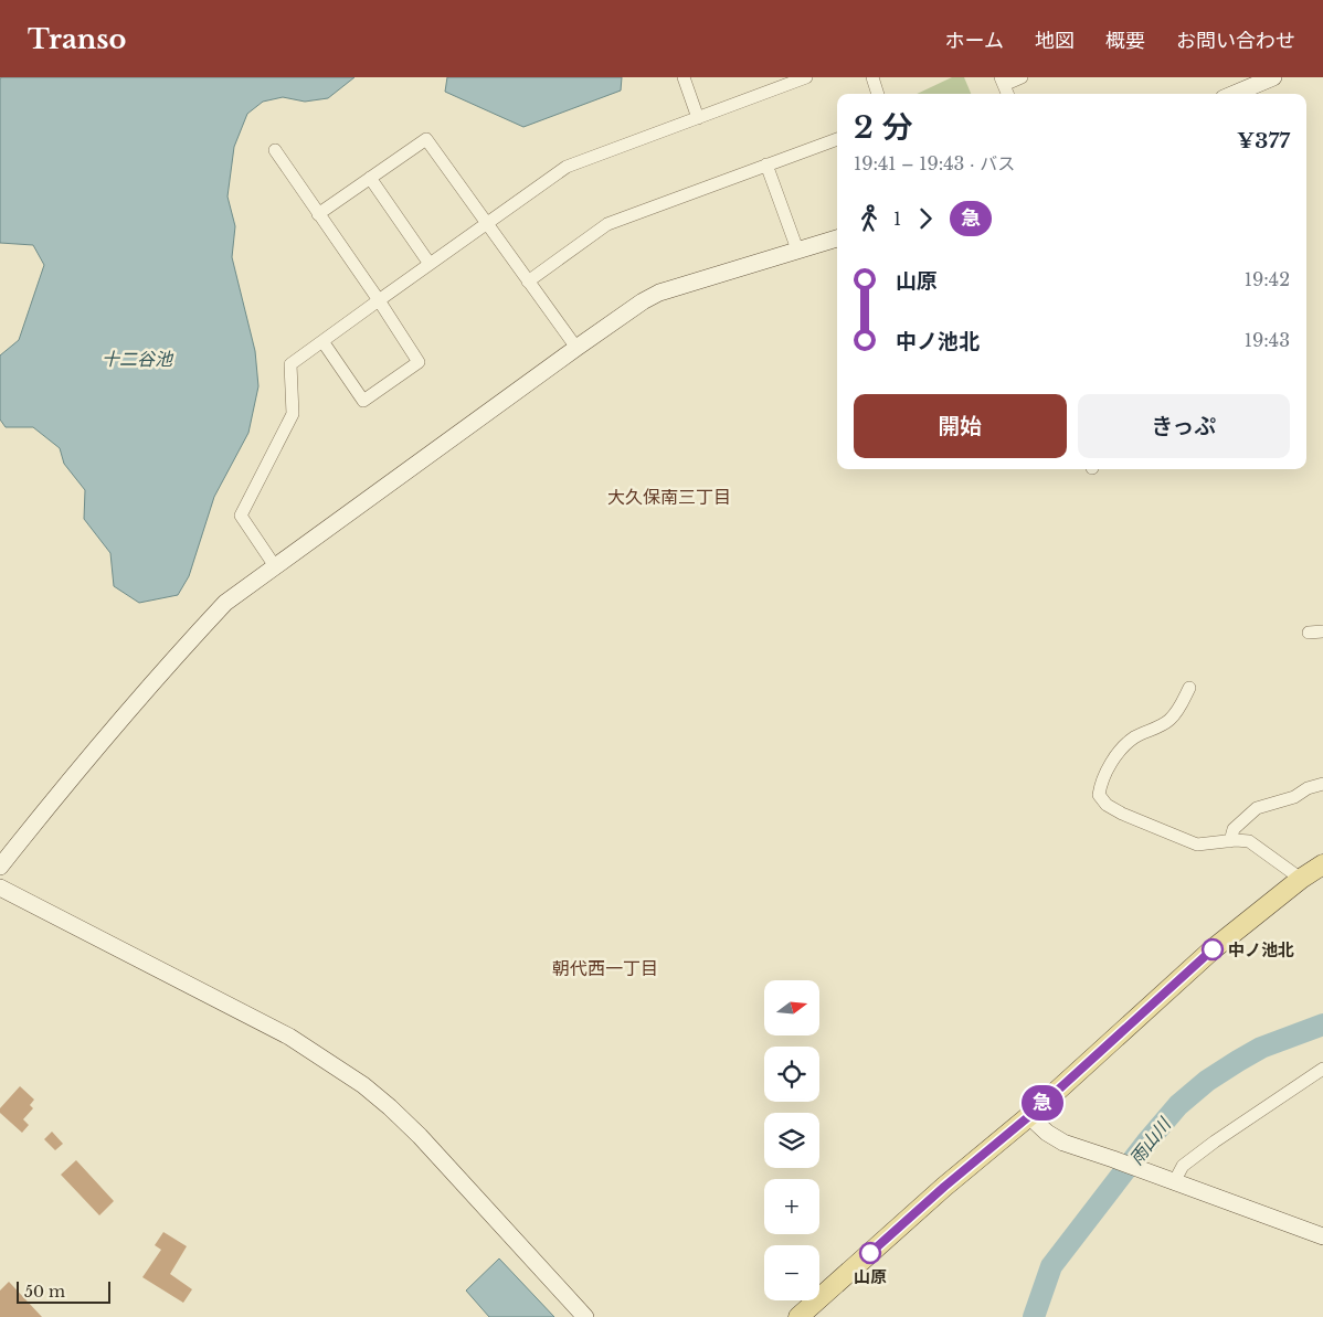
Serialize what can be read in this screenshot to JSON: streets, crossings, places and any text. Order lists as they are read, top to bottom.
{
  "districts": ["大久保南三丁目", "朝代西一丁目"],
  "water": ["十二谷池", "雨山川"],
  "places": ["中ノ池北", "山原"],
  "lines": ["bus line 急"],
  "scale_bar": "50 m",
  "north": "right",
  "page": {
    "header": "Transo",
    "nav": [
      "ホーム",
      "地図",
      "概要",
      "お問い合わせ"
    ],
    "on_map": "急",
    "heading": ["2 分", "19:41 – 19:43 · バス", "¥377"],
    "legs": ["1", "急"],
    "list": [
      {
        "name": "山原",
        "value": "19:42"
      },
      {
        "name": "中ノ池北",
        "value": "19:43"
      }
    ],
    "buttons": ["開始", "きっぷ"],
    "map_buttons": ["+", "−"],
    "scale": "50 m"
  }
}
